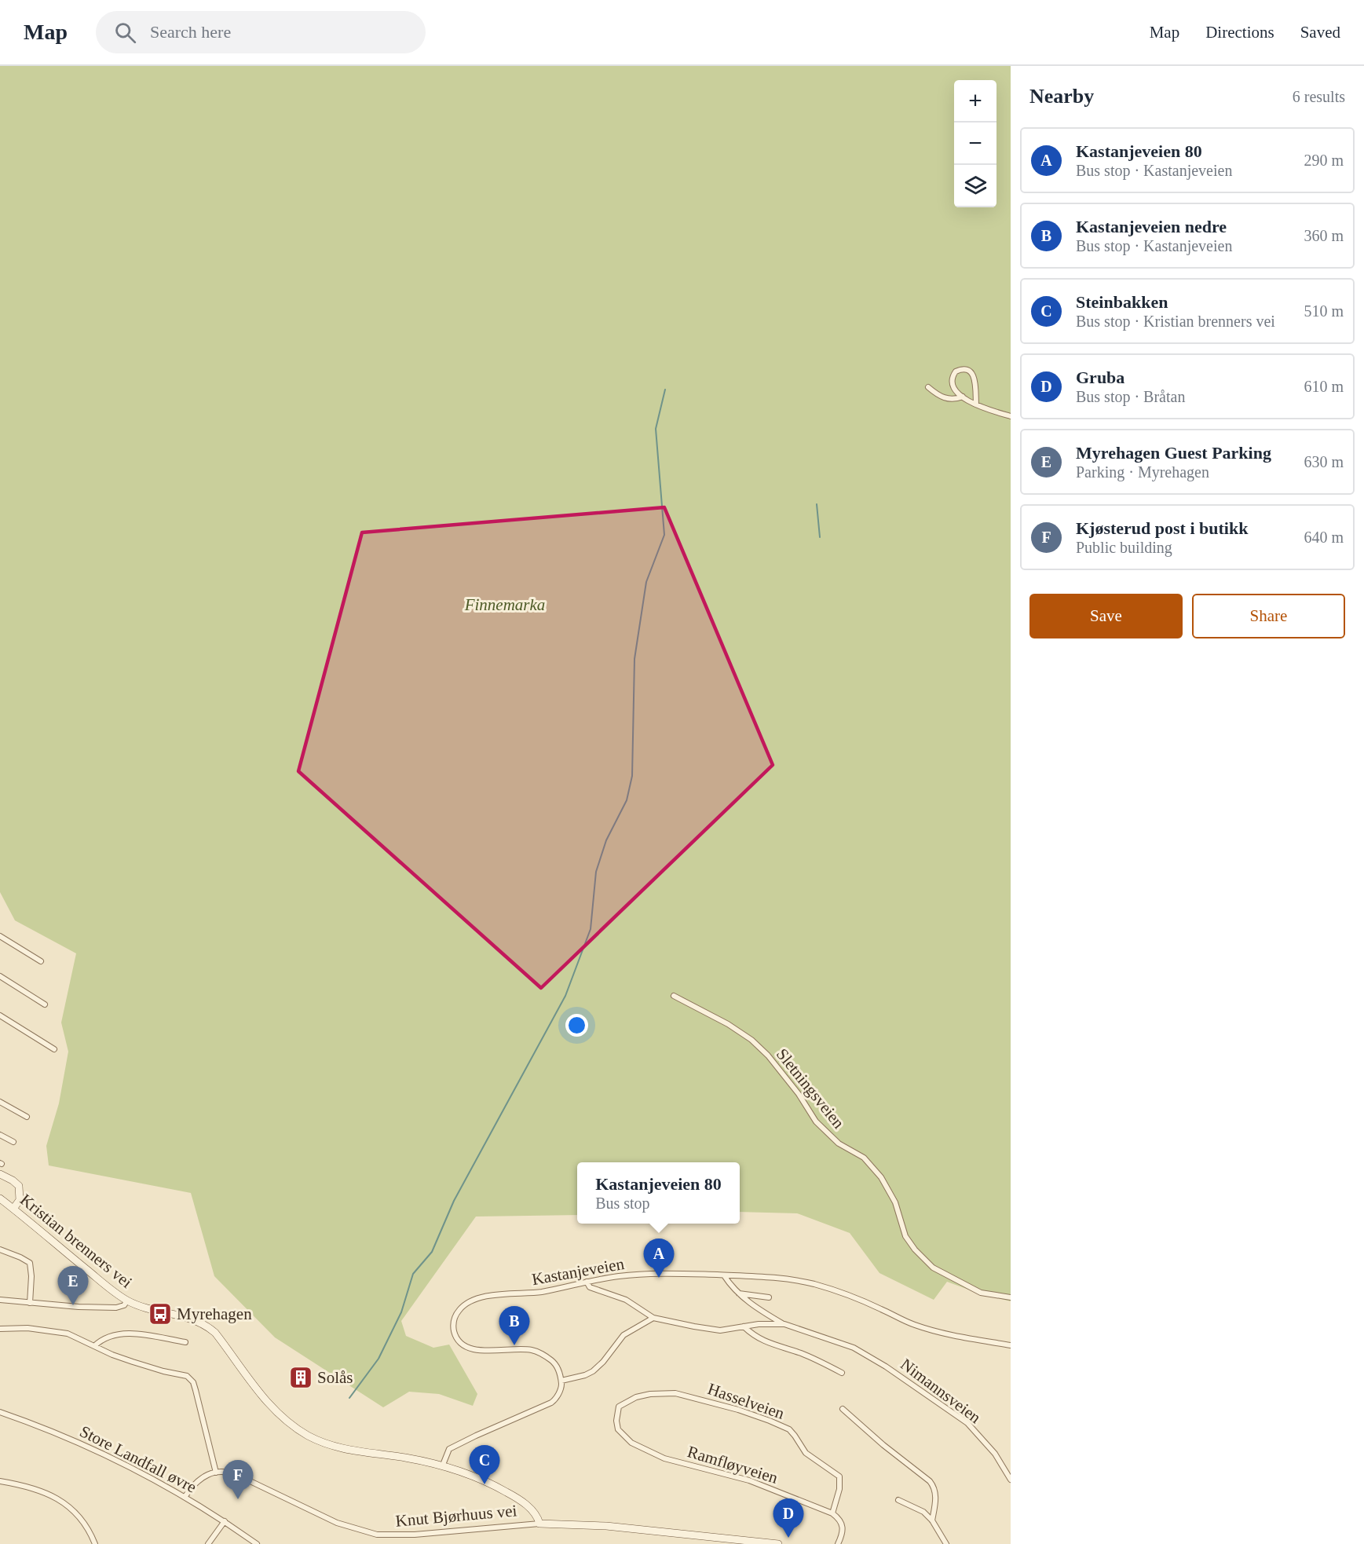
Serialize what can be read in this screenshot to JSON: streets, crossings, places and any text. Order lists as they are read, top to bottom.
{
  "streets": {
    "main road": ["Kristian brenners vei", "Knut Bjørhuus vei"],
    "street": [
      "Sletningsveien",
      "Kastanjeveien",
      "Nimannsveien",
      "Hasselveien",
      "Store Landfall øvre",
      "Ramfløyveien"
    ]
  },
  "crossings": [
    ["Kristian brenners vei", "Knut Bjørhuus vei"],
    ["Hasselveien", "Ramfløyveien"]
  ],
  "parks": ["Finnemarka"],
  "places": {
    "bus stop": ["Myrehagen"],
    "building": ["Solås"]
  },
  "page": {
    "header": "Map",
    "search": "Search here",
    "nav": ["Map", "Directions", "Saved"],
    "heading": ["Nearby", "6 results"],
    "map_buttons": ["+", "−"],
    "list": [
      {
        "mark": "A",
        "name": "Kastanjeveien 80",
        "note": "Bus stop · Kastanjeveien",
        "value": "290 m"
      },
      {
        "mark": "B",
        "name": "Kastanjeveien nedre",
        "note": "Bus stop · Kastanjeveien",
        "value": "360 m"
      },
      {
        "mark": "C",
        "name": "Steinbakken",
        "note": "Bus stop · Kristian brenners vei",
        "value": "510 m"
      },
      {
        "mark": "D",
        "name": "Gruba",
        "note": "Bus stop · Bråtan",
        "value": "610 m"
      },
      {
        "mark": "E",
        "name": "Myrehagen Guest Parking",
        "note": "Parking · Myrehagen",
        "value": "630 m"
      },
      {
        "mark": "F",
        "name": "Kjøsterud post i butikk",
        "note": "Public building",
        "value": "640 m"
      }
    ],
    "buttons": ["Save", "Share"],
    "popup": ["Kastanjeveien 80", "Bus stop"],
    "pins": [
      "A",
      "E",
      "B",
      "C",
      "F",
      "D"
    ]
  }
}
